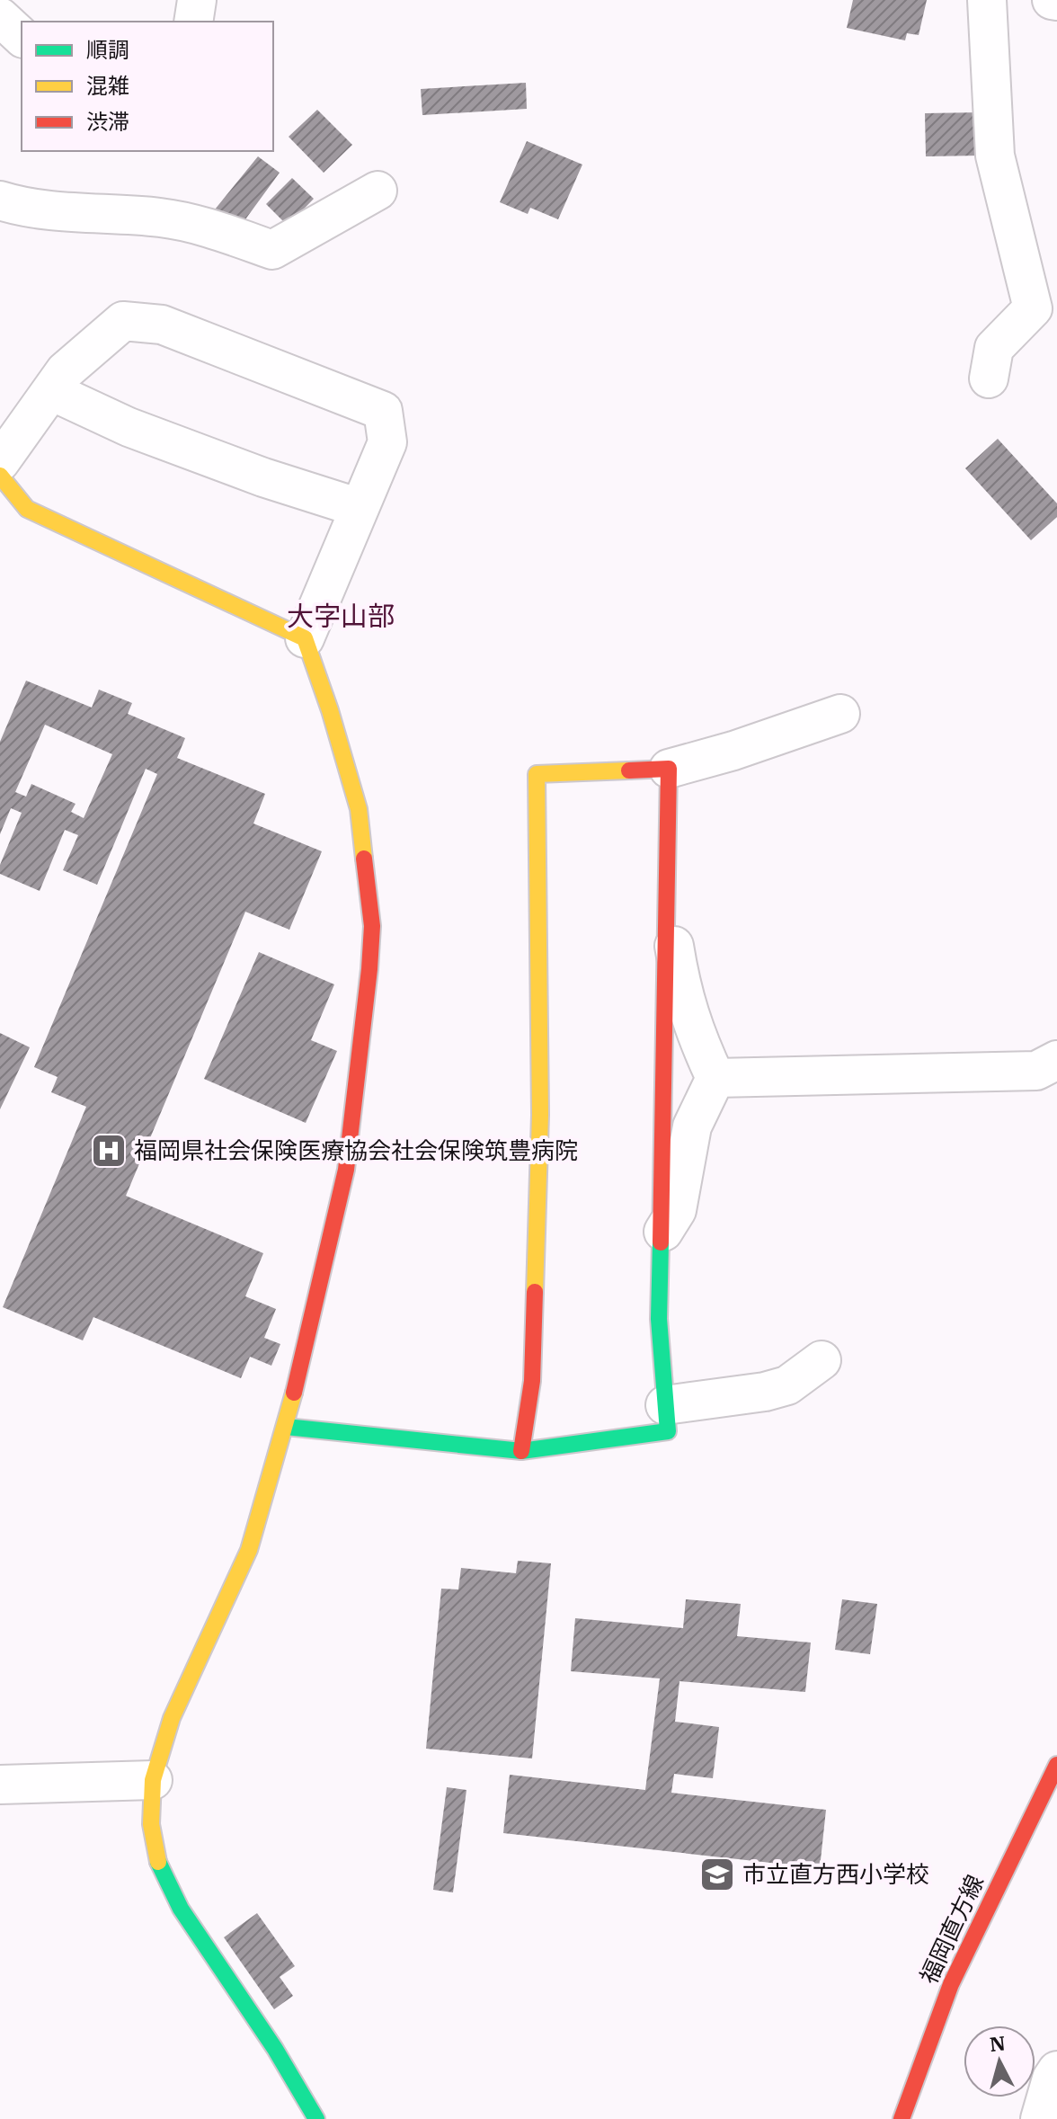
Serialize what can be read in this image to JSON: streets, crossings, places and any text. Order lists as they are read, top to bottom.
{
  "streets": {
    "street": ["福岡直方線"]
  },
  "districts": ["大字山部"],
  "places": {
    "hospital": ["福岡県社会保険医療協会社会保険筑豊病院"],
    "school or university": ["市立直方西小学校"]
  },
  "legend": ["順調", "混雑", "渋滞"],
  "north": "top"
}
